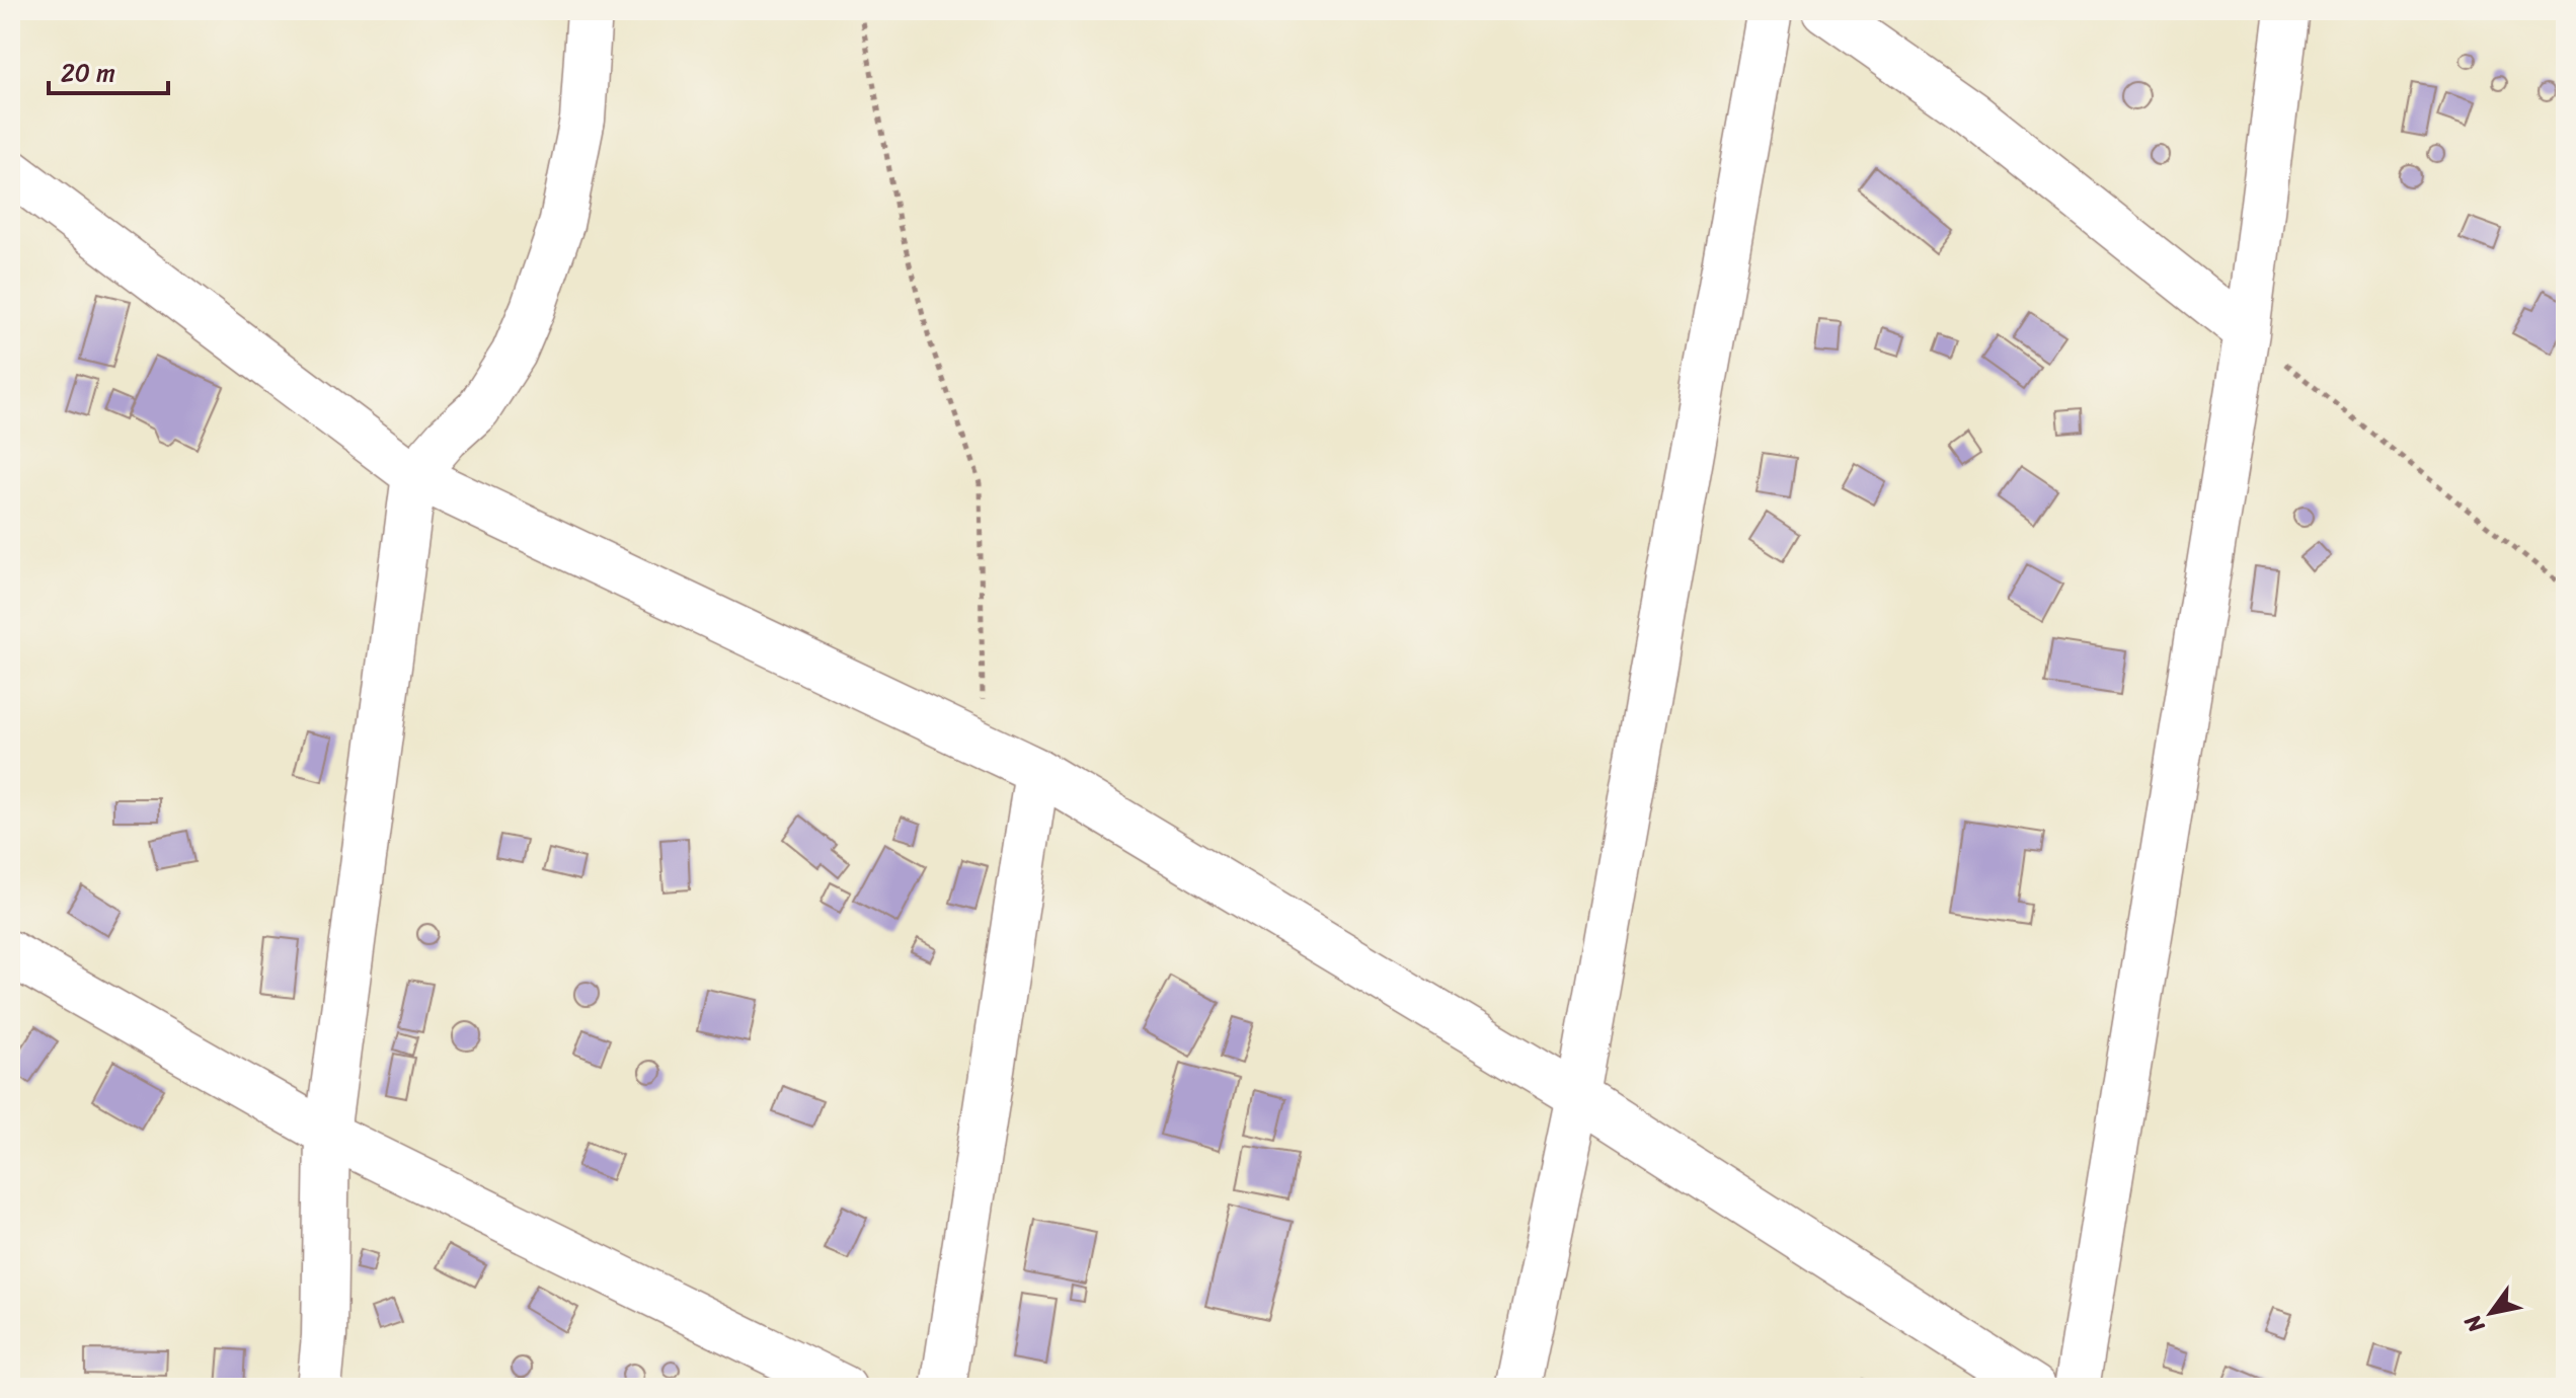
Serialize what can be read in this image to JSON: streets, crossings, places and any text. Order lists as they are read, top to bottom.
{
  "scale_bar": "20 m",
  "north": "bottom left"
}
